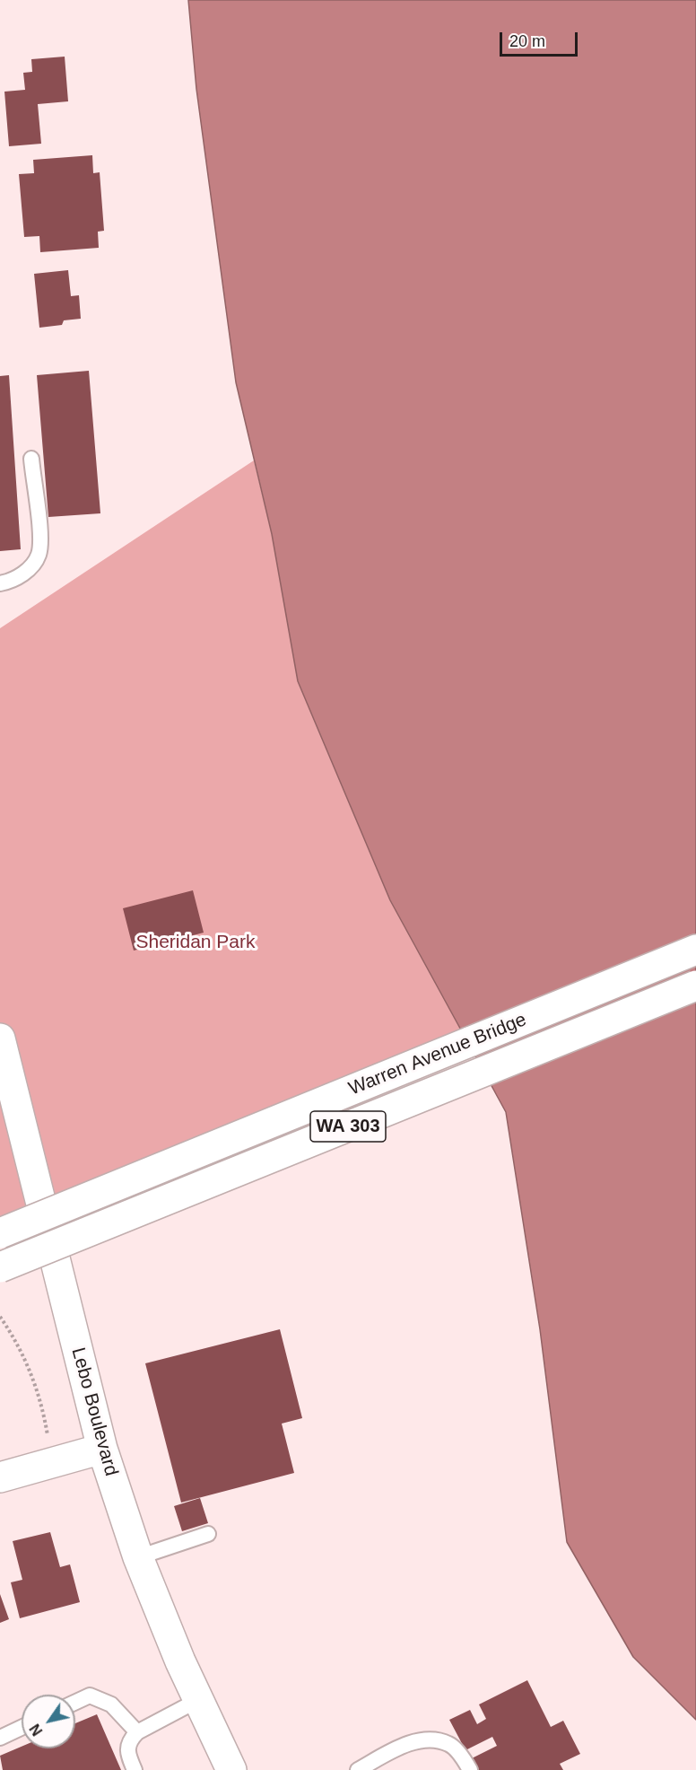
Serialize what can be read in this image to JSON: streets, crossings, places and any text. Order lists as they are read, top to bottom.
{
  "streets": {
    "main road": ["Warren Avenue Bridge", "WA 303", "Lebo Boulevard"]
  },
  "parks": ["Sheridan Park"],
  "scale_bar": "20 m",
  "north": "bottom left"
}
